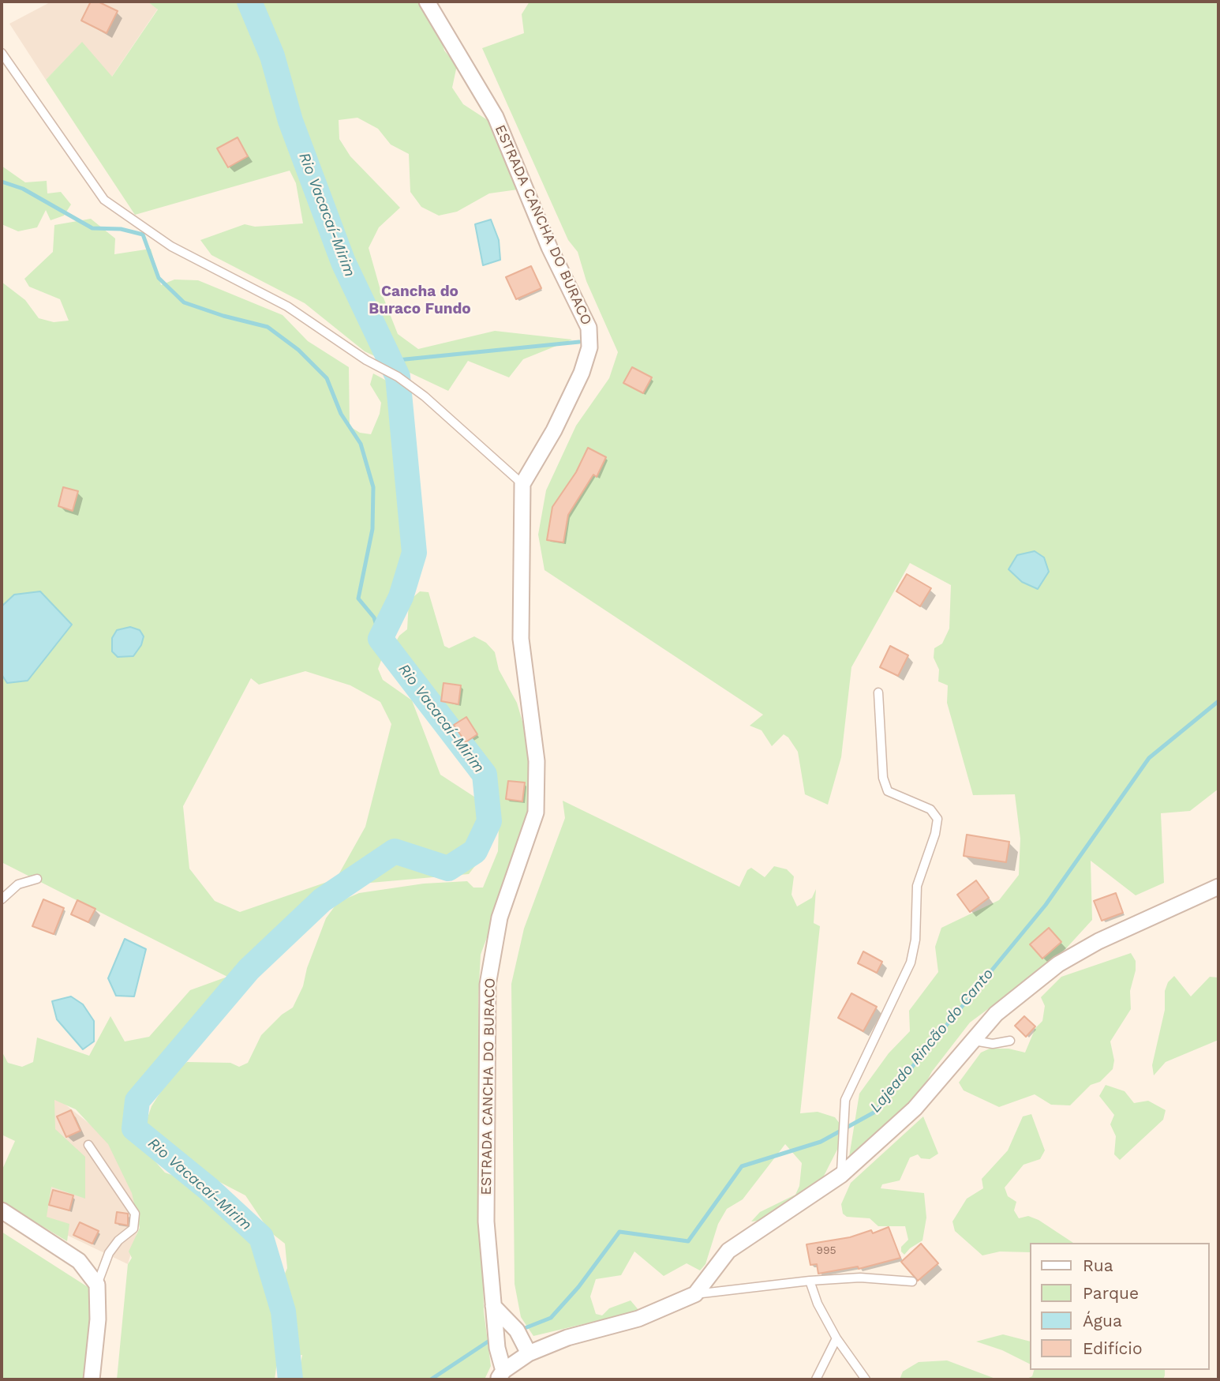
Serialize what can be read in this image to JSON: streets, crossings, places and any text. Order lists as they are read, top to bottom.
{
  "streets": {
    "street": ["ESTRADA CANCHA DO BURACO"]
  },
  "districts": ["Cancha do Buraco Fundo"],
  "water": ["Rio Vacacaí-Mirim", "Lajeado Rincão do Canto"],
  "house_numbers": ["995"],
  "legend": [
    "Rua",
    "Parque",
    "Água",
    "Edifício"
  ]
}
